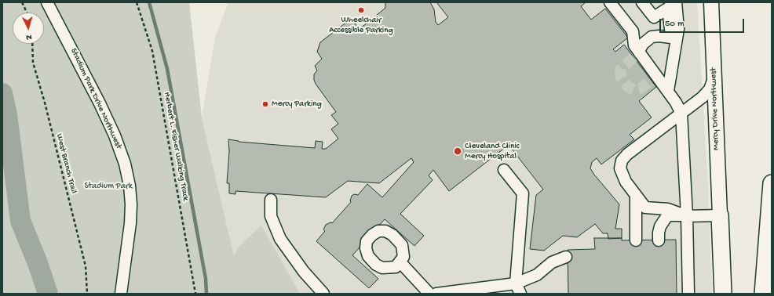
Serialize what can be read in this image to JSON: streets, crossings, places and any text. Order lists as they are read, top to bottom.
{
  "streets": {
    "main road": ["Mercy Drive Northwest"],
    "street": ["Stadium Park Drive Northwest"],
    "path": ["Herbert L. Fisher Walking Track", "West Branch Trail"]
  },
  "parks": ["Stadium Park"],
  "places": ["Wheelchair Accessible Parking", "Mercy Parking", "Cleveland Clinic Mercy Hospital"],
  "scale_bar": "50 m",
  "north": "bottom"
}
